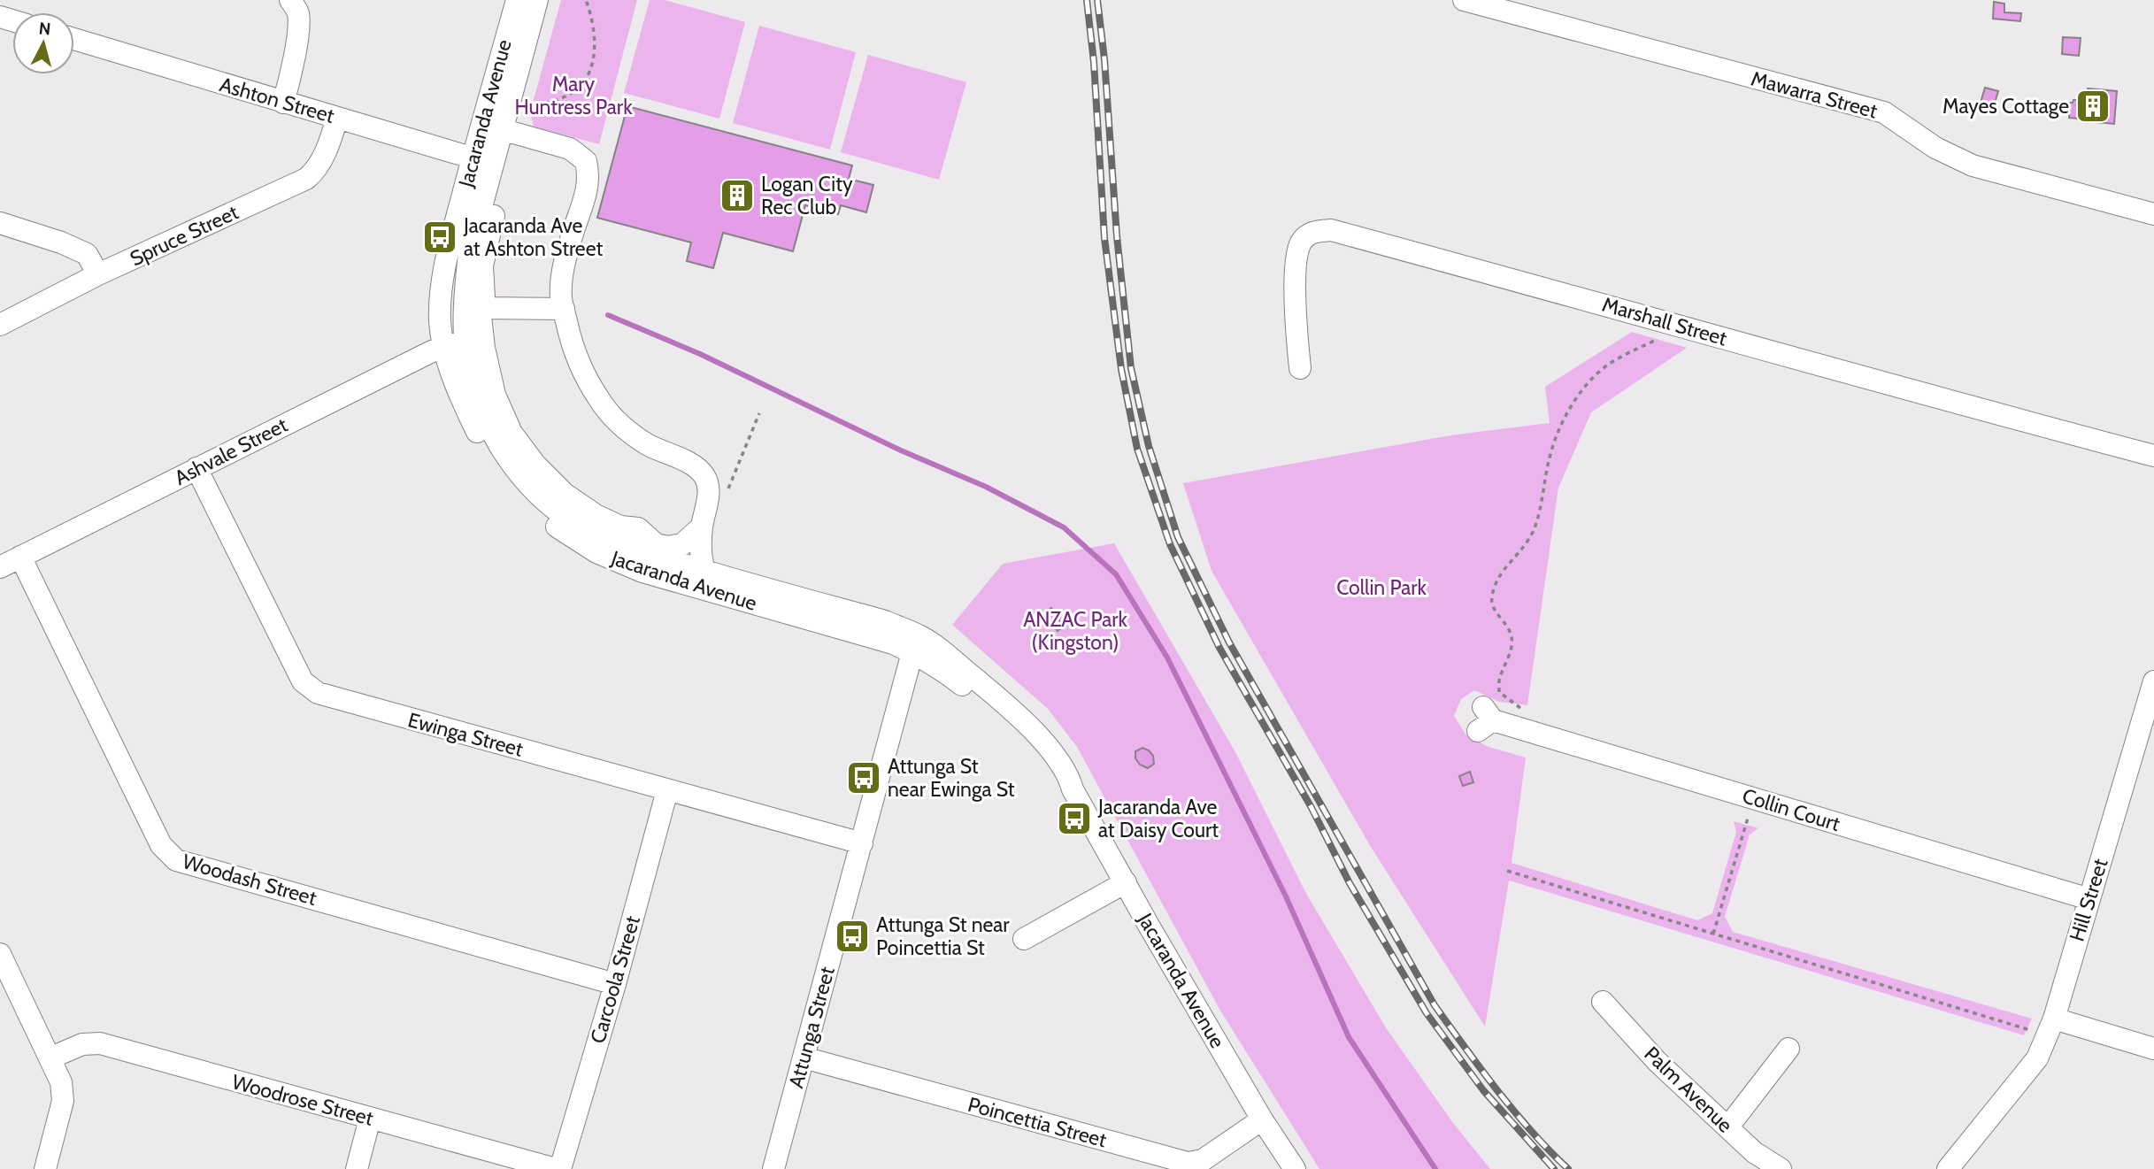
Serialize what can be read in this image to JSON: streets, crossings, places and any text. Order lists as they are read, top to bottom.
{
  "streets": {
    "street": [
      "Mawarra Street",
      "Ashton Street",
      "Jacaranda Avenue",
      "Spruce Street",
      "Marshall Street",
      "Ashvale Street",
      "Ewinga Street",
      "Collin Court",
      "Woodash Street",
      "Hill Street",
      "Carcoola Street",
      "Attunga Street",
      "Palm Avenue",
      "Woodrose Street",
      "Poincettia Street"
    ]
  },
  "crossings": [
    ["Ashton Street", "Jacaranda Avenue"],
    ["Ashton Street", "Spruce Street"],
    ["Jacaranda Avenue", "Ashvale Street"],
    ["Jacaranda Avenue", "Attunga Street"],
    ["Jacaranda Avenue", "Poincettia Street"],
    ["Ashvale Street", "Ewinga Street"],
    ["Ashvale Street", "Woodash Street"],
    ["Ewinga Street", "Carcoola Street"],
    ["Ewinga Street", "Attunga Street"],
    ["Collin Court", "Hill Street"],
    ["Woodash Street", "Carcoola Street"],
    ["Carcoola Street", "Woodrose Street"],
    ["Attunga Street", "Poincettia Street"]
  ],
  "parks": ["Mary Huntress Park", "Collin Park", "ANZAC Park (Kingston)"],
  "places": {
    "building": ["Mayes Cottage", "Logan City Rec Club"],
    "bus stop": [
      "Jacaranda Ave at Ashton Street",
      "Attunga St near Ewinga St",
      "Jacaranda Ave at Daisy Court",
      "Attunga St near Poincettia St"
    ]
  },
  "north": "top"
}
